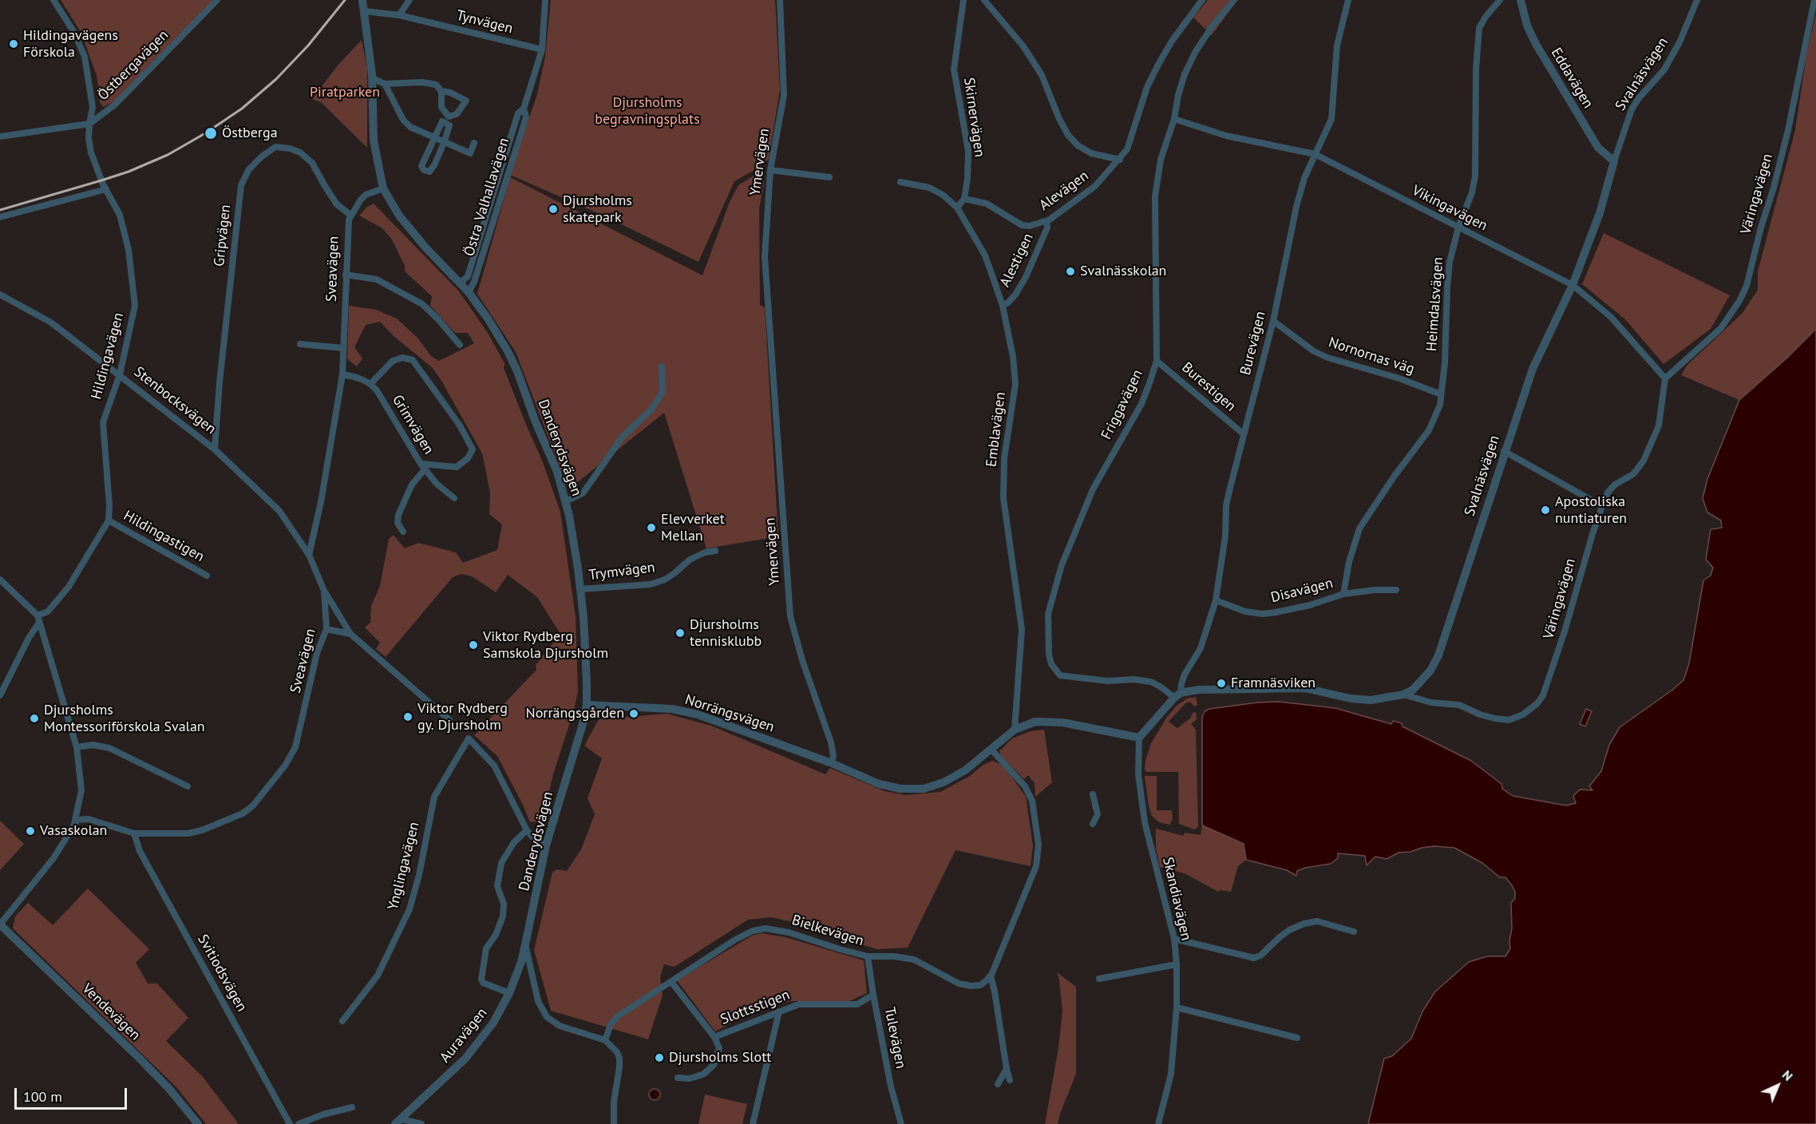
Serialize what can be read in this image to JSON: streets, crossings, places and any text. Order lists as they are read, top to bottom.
{
  "streets": {
    "street": [
      "Tynvägen",
      "Östbergavägen",
      "Svalnäsvägen",
      "Eddavägen",
      "Skirnervägen",
      "Ymervägen",
      "Alevägen",
      "Väringavägen",
      "Östra Valhallavägen",
      "Vikingavägen",
      "Gripvägen",
      "Alestigen",
      "Sveavägen",
      "Heimdalsvägen",
      "Burevägen",
      "Hildingavägen",
      "Nornornas väg",
      "Burestigen",
      "Stenbocksvägen",
      "Friggavägen",
      "Grimvägen",
      "Emblavägen",
      "Danderydsvägen",
      "Hildingastigen",
      "Trymvägen",
      "Disavägen",
      "Norrängsvägen",
      "Ynglingavägen",
      "Skandiavägen",
      "Bielkevägen",
      "Svitiodsvägen",
      "Slottsstigen",
      "Vendevägen",
      "Auravägen",
      "Tulevägen"
    ]
  },
  "crossings": [
    ["Tynvägen", "Östra Valhallavägen"],
    ["Tynvägen", "Danderydsvägen"],
    ["Östbergavägen", "Hildingavägen"],
    ["Svalnäsvägen", "Eddavägen"],
    ["Svalnäsvägen", "Väringavägen"],
    ["Svalnäsvägen", "Vikingavägen"],
    ["Svalnäsvägen", "Burevägen"],
    ["Svalnäsvägen", "Friggavägen"],
    ["Skirnervägen", "Alevägen"],
    ["Ymervägen", "Norrängsvägen"],
    ["Alevägen", "Alestigen"],
    ["Väringavägen", "Vikingavägen"],
    ["Östra Valhallavägen", "Danderydsvägen"],
    ["Vikingavägen", "Heimdalsvägen"],
    ["Vikingavägen", "Burevägen"],
    ["Vikingavägen", "Friggavägen"],
    ["Gripvägen", "Sveavägen"],
    ["Gripvägen", "Stenbocksvägen"],
    ["Alestigen", "Emblavägen"],
    ["Sveavägen", "Stenbocksvägen"],
    ["Sveavägen", "Danderydsvägen"],
    ["Sveavägen", "Svitiodsvägen"],
    ["Heimdalsvägen", "Nornornas väg"],
    ["Heimdalsvägen", "Disavägen"],
    ["Burevägen", "Nornornas väg"],
    ["Burevägen", "Burestigen"],
    ["Burevägen", "Friggavägen"],
    ["Burevägen", "Disavägen"],
    ["Hildingavägen", "Stenbocksvägen"],
    ["Hildingavägen", "Hildingastigen"],
    ["Burestigen", "Friggavägen"],
    ["Danderydsvägen", "Trymvägen"],
    ["Danderydsvägen", "Norrängsvägen"],
    ["Danderydsvägen", "Auravägen"],
    ["Bielkevägen", "Tulevägen"],
    ["Slottsstigen", "Tulevägen"]
  ],
  "parks": ["Piratparken", "Djursholms begravningsplats"],
  "places": [
    "Hildingavägens Förskola",
    "Östberga",
    "Djursholms skatepark",
    "Svalnässkolan",
    "Apostoliska nuntiaturen",
    "Elevverket Mellan",
    "Djursholms tennisklubb",
    "Viktor Rydberg Samskola Djursholm",
    "Framnäsviken",
    "Norrängsgården",
    "Viktor Rydberg gy. Djursholm",
    "Djursholms Montessoriförskola Svalan",
    "Vasaskolan",
    "Djursholms Slott"
  ],
  "scale_bar": "100 m",
  "north": "top right"
}
